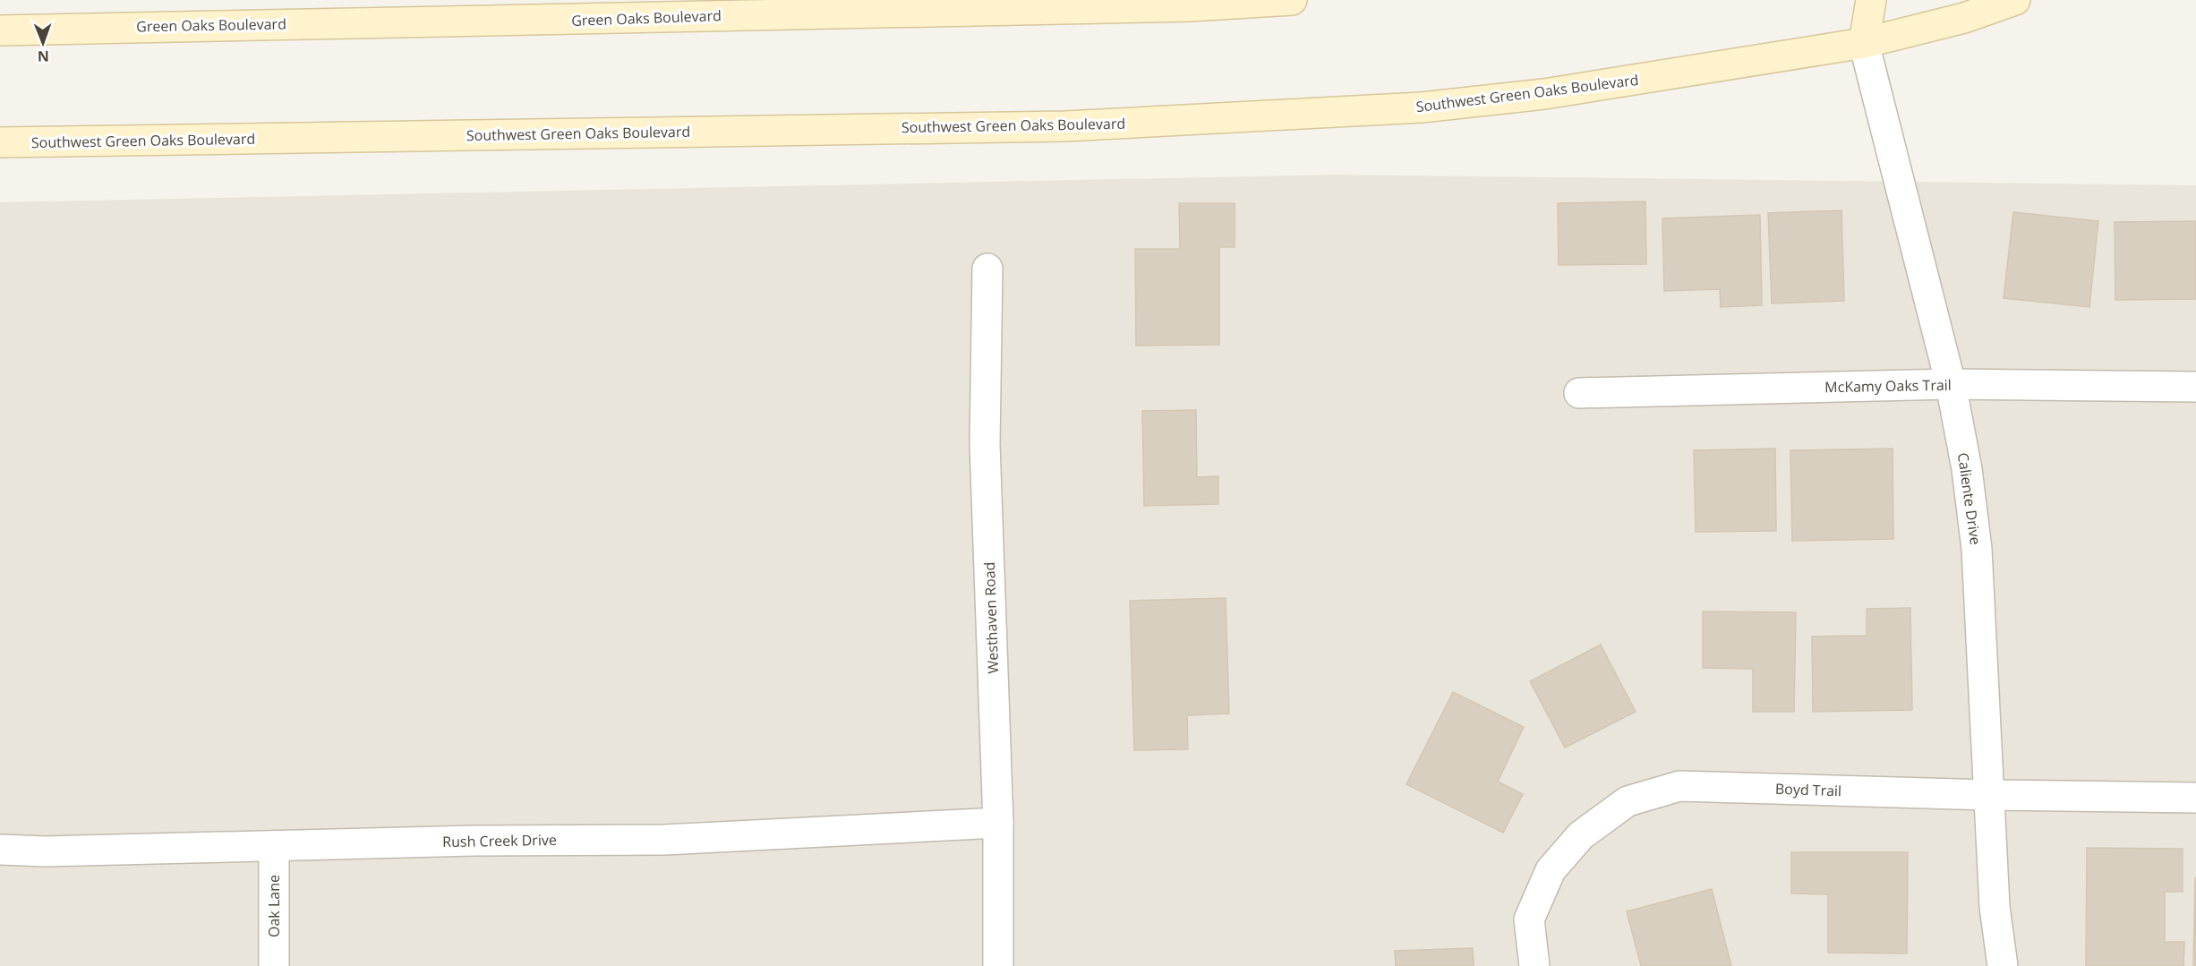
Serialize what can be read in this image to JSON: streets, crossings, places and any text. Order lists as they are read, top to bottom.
{
  "streets": {
    "main road": ["Green Oaks Boulevard", "Southwest Green Oaks Boulevard"],
    "street": [
      "McKamy Oaks Trail",
      "Caliente Drive",
      "Westhaven Road",
      "Boyd Trail",
      "Rush Creek Drive",
      "Oak Lane"
    ]
  },
  "crossings": [
    ["Southwest Green Oaks Boulevard", "Caliente Drive"],
    ["McKamy Oaks Trail", "Caliente Drive"],
    ["Caliente Drive", "Boyd Trail"],
    ["Westhaven Road", "Rush Creek Drive"],
    ["Rush Creek Drive", "Oak Lane"]
  ],
  "north": "bottom"
}
